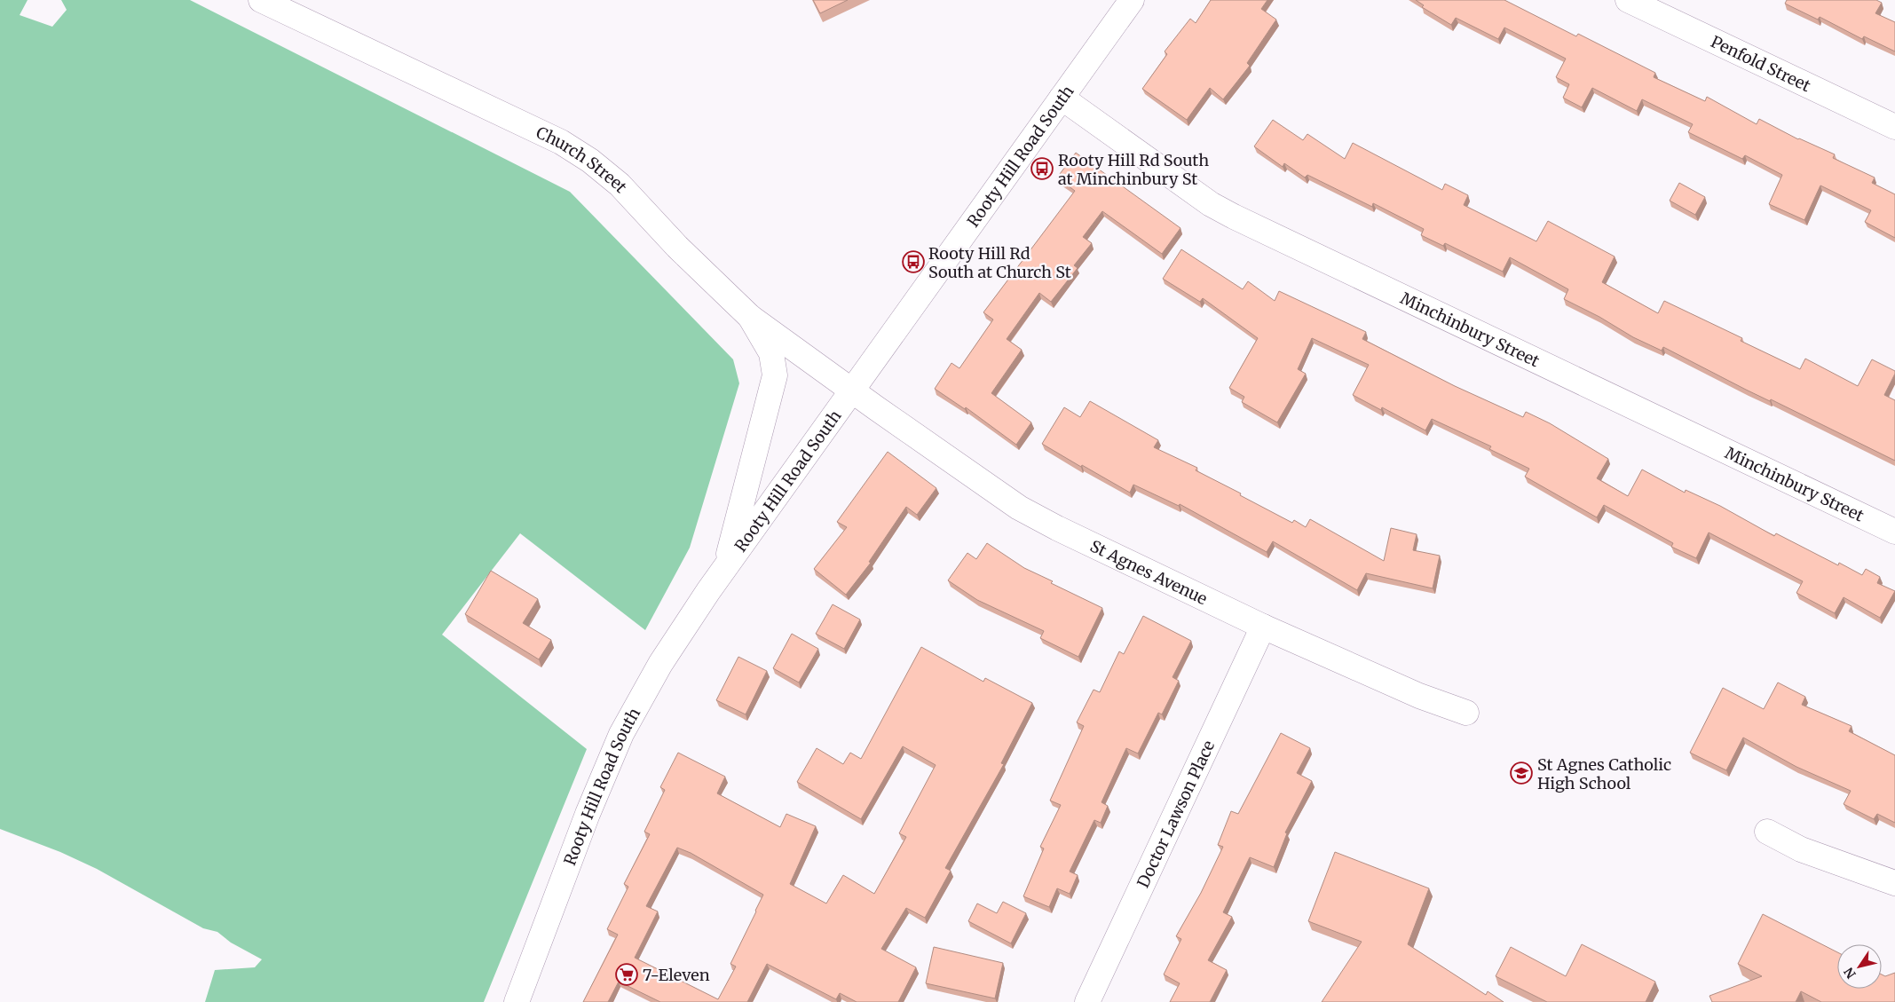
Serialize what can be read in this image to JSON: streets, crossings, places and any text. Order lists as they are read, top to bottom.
{
  "streets": {
    "street": [
      "Penfold Street",
      "Rooty Hill Road South",
      "Church Street",
      "Minchinbury Street",
      "St Agnes Avenue",
      "Doctor Lawson Place"
    ]
  },
  "crossings": [
    ["Rooty Hill Road South", "Church Street"],
    ["Rooty Hill Road South", "Minchinbury Street"],
    ["Rooty Hill Road South", "St Agnes Avenue"],
    ["Church Street", "St Agnes Avenue"],
    ["St Agnes Avenue", "Doctor Lawson Place"]
  ],
  "places": {
    "bus stop": ["Rooty Hill Rd South at Minchinbury St", "Rooty Hill Rd South at Church St"],
    "school or university": ["St Agnes Catholic High School"],
    "supermarket": ["7-Eleven"]
  },
  "north": "bottom left"
}
